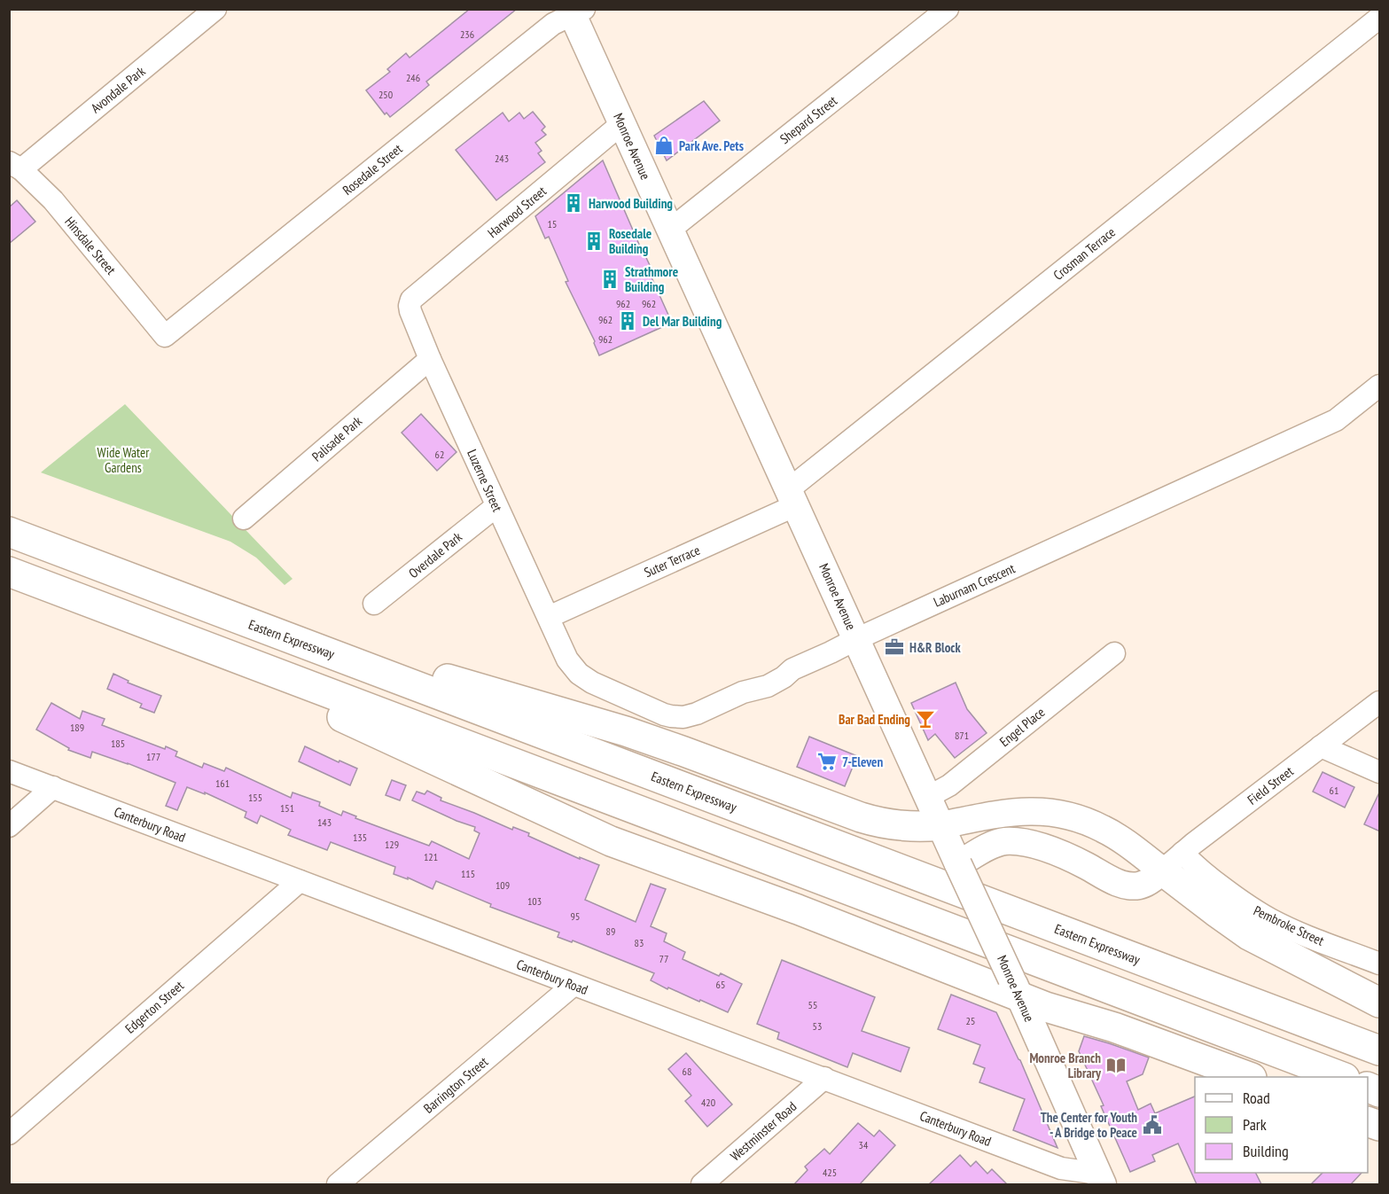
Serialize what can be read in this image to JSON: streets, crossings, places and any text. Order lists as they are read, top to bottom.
{
  "streets": {
    "highway": ["Eastern Expressway"],
    "main road": ["Monroe Avenue"],
    "street": [
      "Avondale Park",
      "Shepard Street",
      "Rosedale Street",
      "Harwood Street",
      "Hinsdale Street",
      "Crosman Terrace",
      "Palisade Park",
      "Luzerne Street",
      "Overdale Park",
      "Suter Terrace",
      "Laburnam Crescent",
      "Engel Place",
      "Field Street",
      "Canterbury Road",
      "Pembroke Street",
      "Edgerton Street",
      "Barrington Street",
      "Westminster Road"
    ]
  },
  "crossings": [
    ["Avondale Park", "Hinsdale Street"],
    ["Shepard Street", "Monroe Avenue"],
    ["Monroe Avenue", "Rosedale Street"],
    ["Monroe Avenue", "Harwood Street"],
    ["Monroe Avenue", "Crosman Terrace"],
    ["Monroe Avenue", "Suter Terrace"],
    ["Monroe Avenue", "Laburnam Crescent"],
    ["Monroe Avenue", "Engel Place"],
    ["Monroe Avenue", "Canterbury Road"],
    ["Rosedale Street", "Hinsdale Street"],
    ["Harwood Street", "Luzerne Street"],
    ["Crosman Terrace", "Suter Terrace"],
    ["Palisade Park", "Luzerne Street"],
    ["Luzerne Street", "Overdale Park"],
    ["Luzerne Street", "Suter Terrace"],
    ["Luzerne Street", "Laburnam Crescent"],
    ["Field Street", "Pembroke Street"],
    ["Canterbury Road", "Edgerton Street"],
    ["Canterbury Road", "Barrington Street"],
    ["Canterbury Road", "Westminster Road"]
  ],
  "parks": ["Wide Water Gardens"],
  "places": {
    "shop": ["Park Ave. Pets"],
    "building": [
      "Harwood Building",
      "Rosedale Building",
      "Strathmore Building",
      "Del Mar Building"
    ],
    "office": ["H&R Block"],
    "bar": ["Bar Bad Ending"],
    "supermarket": ["7-Eleven"],
    "library": ["Monroe Branch Library"],
    "public building": ["The Center for Youth - A Bridge to Peace"]
  },
  "house_numbers": [
    "236",
    "246",
    "250",
    "243",
    "15",
    "962",
    "962",
    "962",
    "962",
    "62",
    "189",
    "871",
    "185",
    "177",
    "161",
    "61",
    "155",
    "151",
    "143",
    "135",
    "129",
    "121",
    "115",
    "109",
    "103",
    "95",
    "89",
    "83",
    "77",
    "65",
    "55",
    "25",
    "53",
    "68",
    "420",
    "34",
    "425"
  ],
  "legend": ["Road", "Park", "Building"]
}
